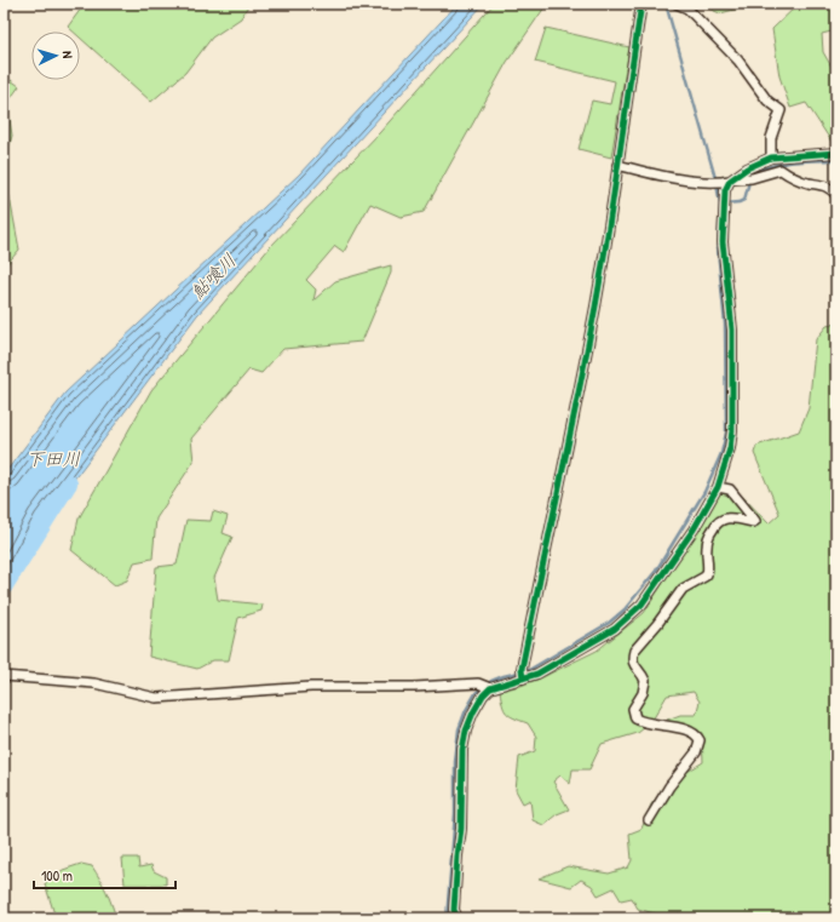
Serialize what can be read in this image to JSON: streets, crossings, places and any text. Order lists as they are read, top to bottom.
{
  "water": ["鮎喰川", "下田川"],
  "scale_bar": "100 m",
  "north": "right"
}
